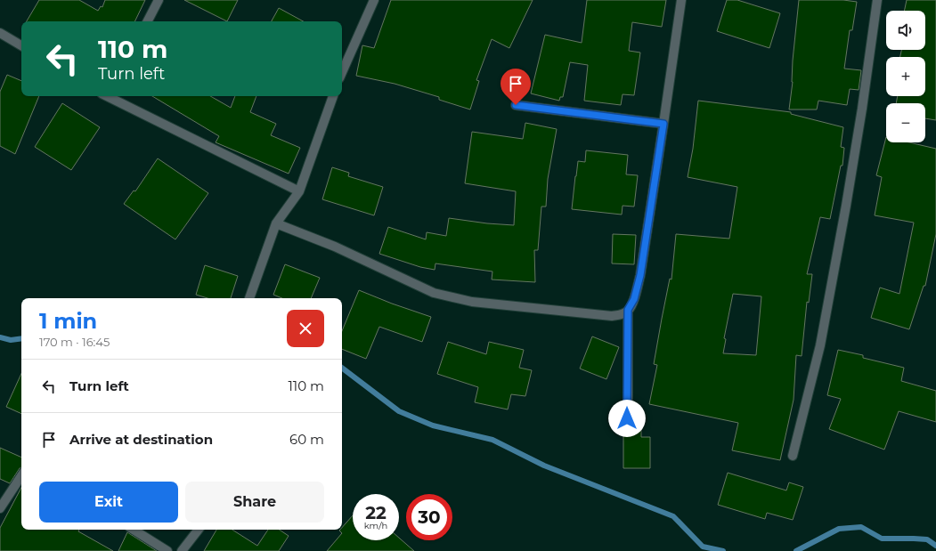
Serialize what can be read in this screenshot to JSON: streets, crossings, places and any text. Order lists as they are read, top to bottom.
{
  "page": {
    "map_buttons": ["+", "−"],
    "turn": ["110 m", "Turn left"],
    "heading": ["1 min", "170 m · 16:45"],
    "list": [
      {
        "name": "Turn left",
        "value": "110 m"
      },
      {
        "name": "Arrive at destination",
        "value": "60 m"
      }
    ],
    "buttons": ["Exit", "Share"],
    "speed": "22 km/h",
    "limit": "30"
  }
}
